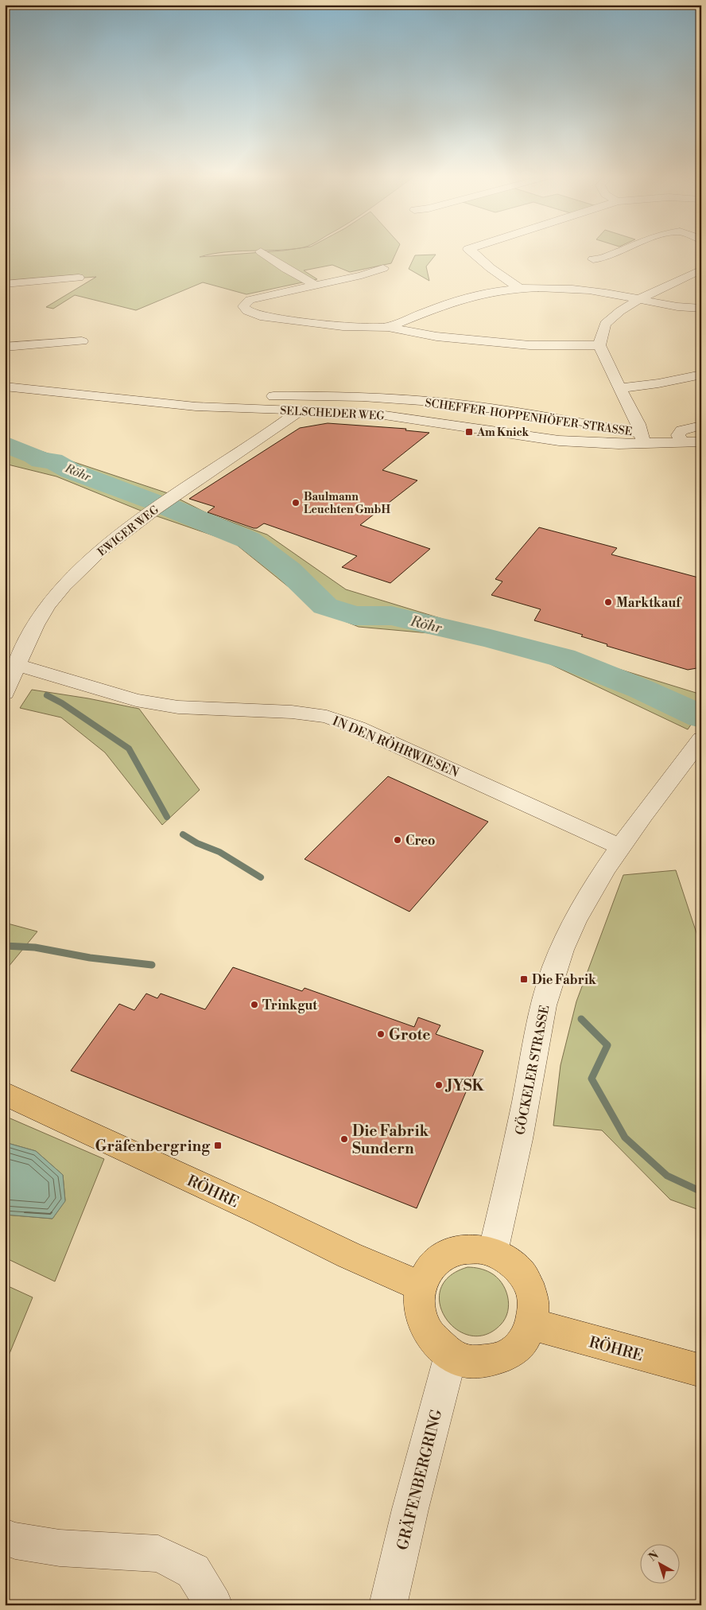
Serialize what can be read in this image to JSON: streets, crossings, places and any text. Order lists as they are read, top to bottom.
{
  "streets": {
    "main road": ["RÖHRE"],
    "street": [
      "SELSCHEDER WEG",
      "SCHEFFER-HOPPENHÖFER-STRASSE",
      "EWIGER WEG",
      "IN DEN RÖHRWIESEN",
      "GÖCKELER STRASSE",
      "GRÄFENBERGRING"
    ]
  },
  "crossings": [
    ["SELSCHEDER WEG", "SCHEFFER-HOPPENHÖFER-STRASSE"],
    ["SELSCHEDER WEG", "EWIGER WEG"],
    ["EWIGER WEG", "IN DEN RÖHRWIESEN"],
    ["IN DEN RÖHRWIESEN", "GÖCKELER STRASSE"],
    ["GÖCKELER STRASSE", "RÖHRE"],
    ["GÖCKELER STRASSE", "GRÄFENBERGRING"],
    ["RÖHRE", "GRÄFENBERGRING"]
  ],
  "water": ["Röhr"],
  "places": {
    "transit": ["Am Knick", "Die Fabrik", "Gräfenbergring"],
    "other": [
      "Baulmann Leuchten GmbH",
      "Marktkauf",
      "Creo",
      "Trinkgut",
      "Grote",
      "JYSK",
      "Die Fabrik Sundern"
    ]
  },
  "north": "top left"
}
